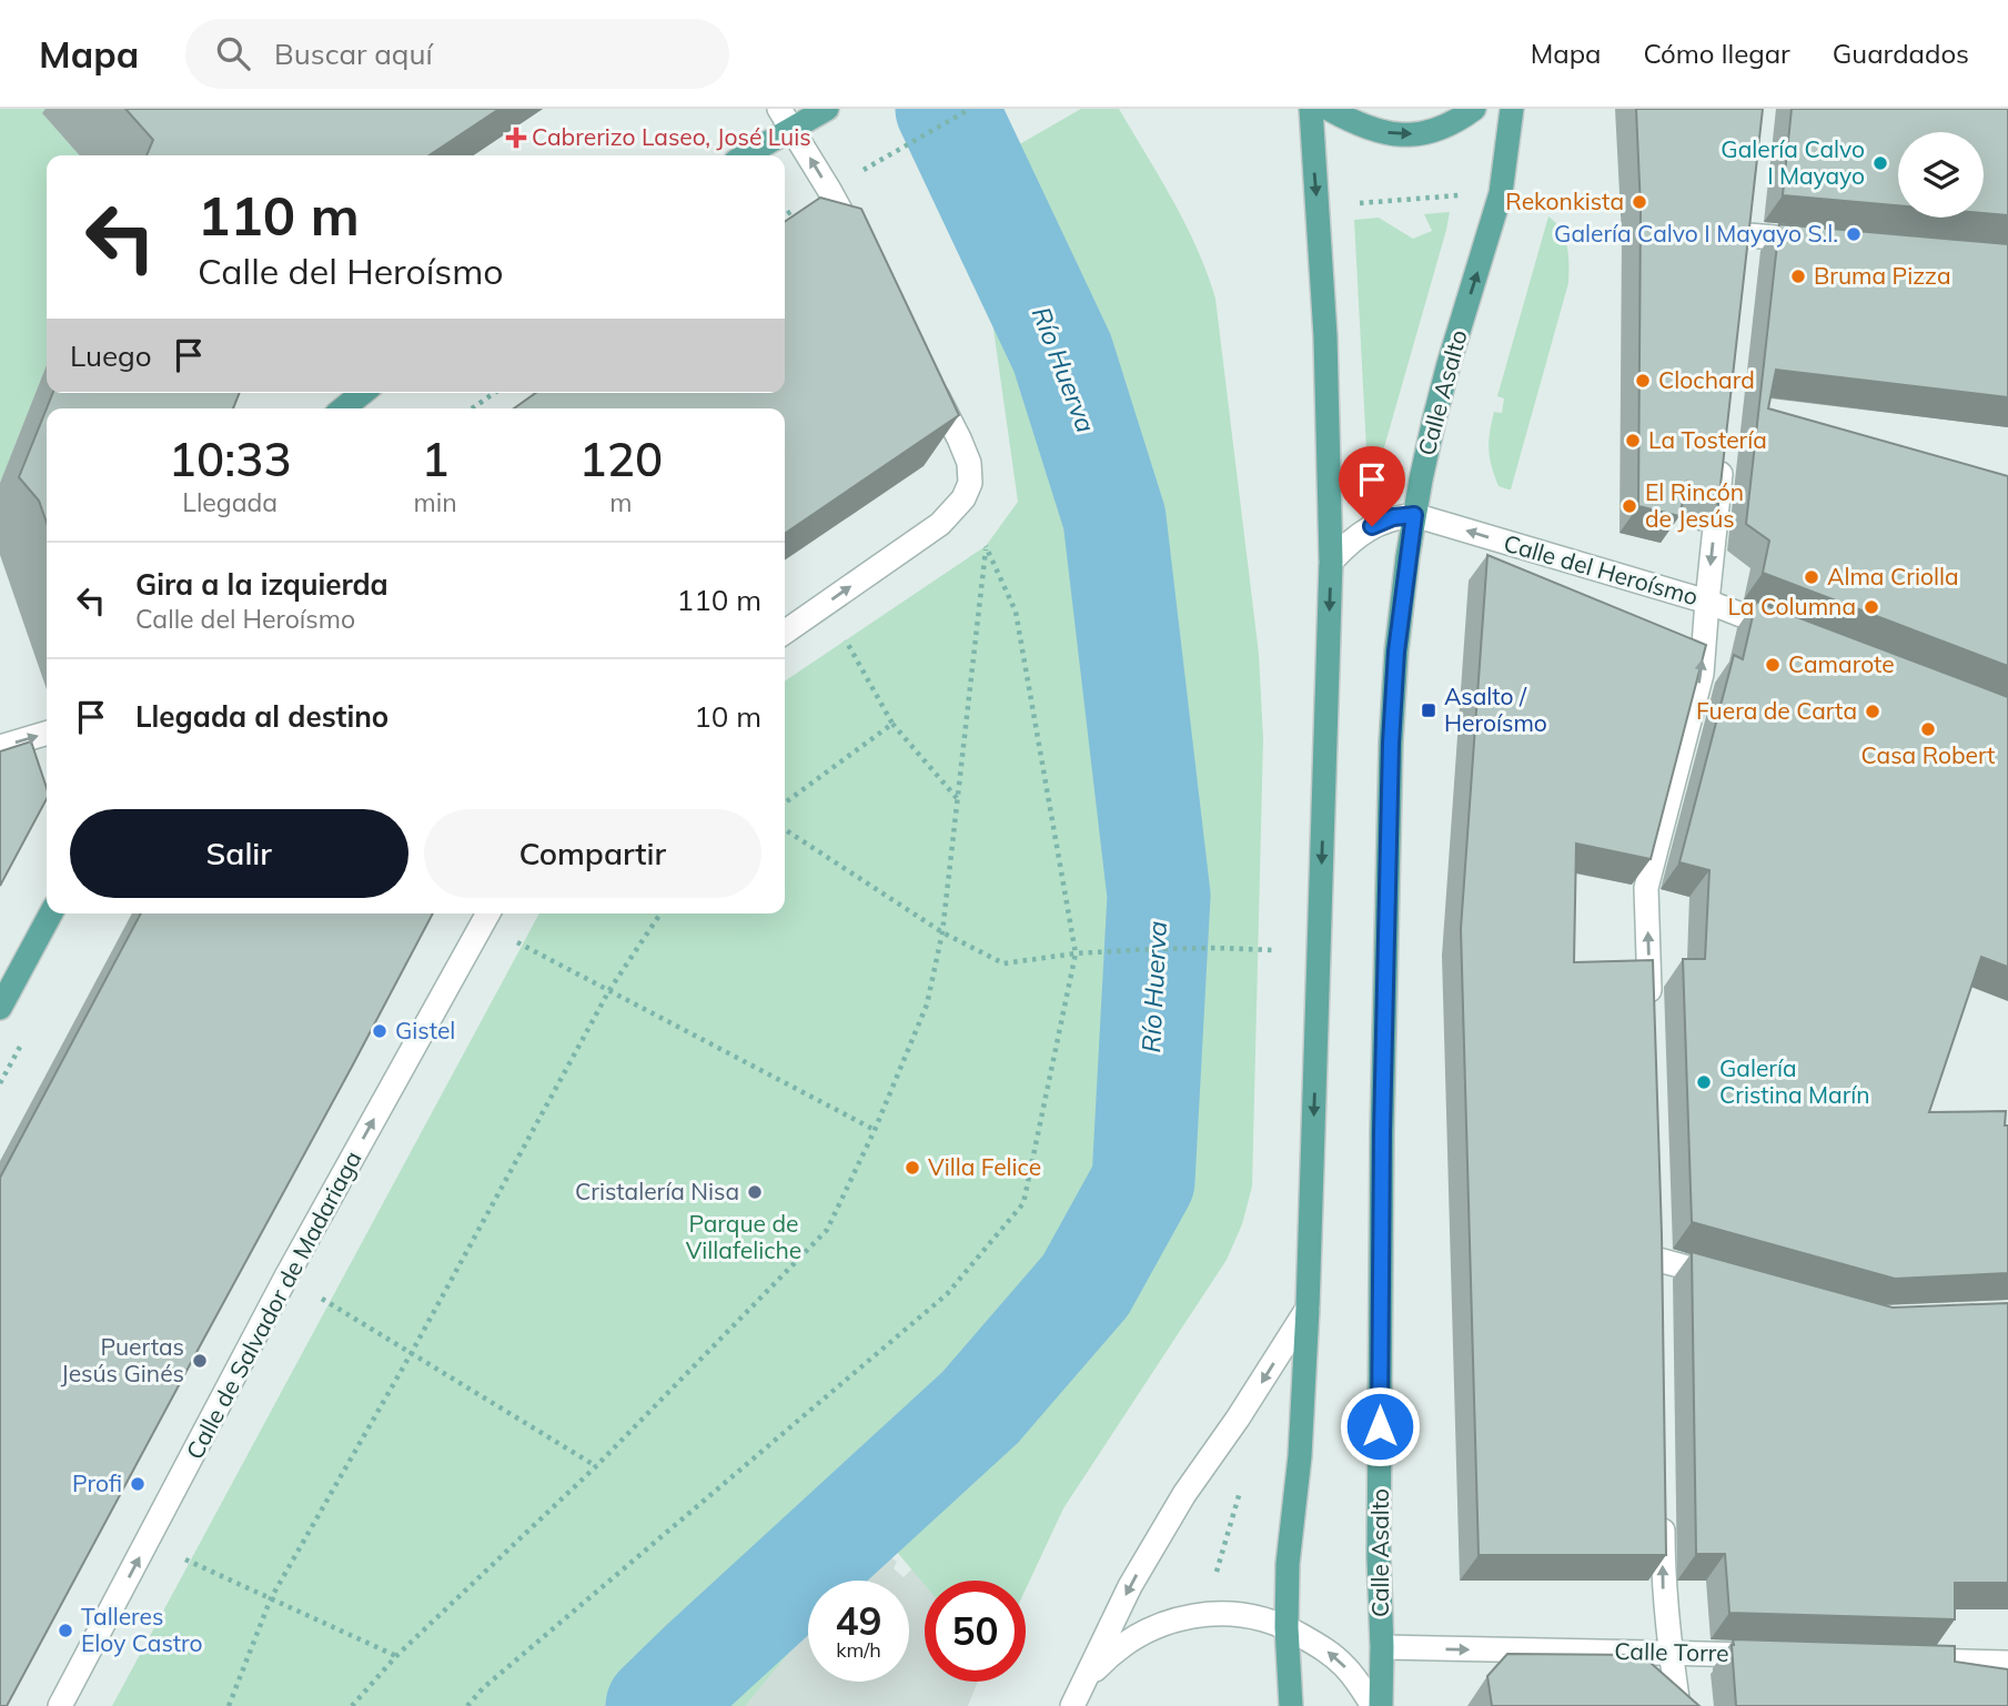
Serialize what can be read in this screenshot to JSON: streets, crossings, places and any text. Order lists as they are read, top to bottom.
{
  "streets": {
    "main road": ["Calle Asalto"],
    "street": ["Calle del Heroísmo", "Calle de Salvador de Madariaga", "Calle Torre"]
  },
  "crossings": [
    ["Calle Asalto", "Calle del Heroísmo"],
    ["Calle Asalto", "Calle Torre"]
  ],
  "one_way": ["Calle del Heroísmo", "Calle de Salvador de Madariaga", "Calle Torre"],
  "water": ["Río Huerva"],
  "parks": ["Parque de Villafeliche"],
  "places": {
    "health": ["Cabrerizo Laseo, José Luis"],
    "other": [
      "Galería Calvo I Mayayo",
      "Rekonkista",
      "Galería Calvo I Mayayo S.l.",
      "Bruma Pizza",
      "Clochard",
      "La Tostería",
      "El Rincón de Jesús",
      "Alma Criolla",
      "La Columna",
      "Camarote",
      "Fuera de Carta",
      "Casa Robert",
      "Gistel",
      "Galería Cristina Marín",
      "Villa Felice",
      "Cristalería Nisa",
      "Puertas Jesús Ginés",
      "Profi",
      "Talleres Eloy Castro"
    ],
    "transit": ["Asalto / Heroísmo"]
  },
  "page": {
    "header": "Mapa",
    "search": "Buscar aquí",
    "nav": ["Mapa", "Cómo llegar", "Guardados"],
    "turn": ["110 m", "Calle del Heroísmo"],
    "then": "Luego",
    "eta": [
      "10:33",
      "Llegada",
      "1",
      "min",
      "120",
      "m"
    ],
    "list": [
      {
        "name": "Gira a la izquierda",
        "note": "Calle del Heroísmo",
        "value": "110 m"
      },
      {
        "name": "Llegada al destino",
        "value": "10 m"
      }
    ],
    "buttons": ["Salir", "Compartir"],
    "speed": "49 km/h",
    "limit": "50"
  }
}
